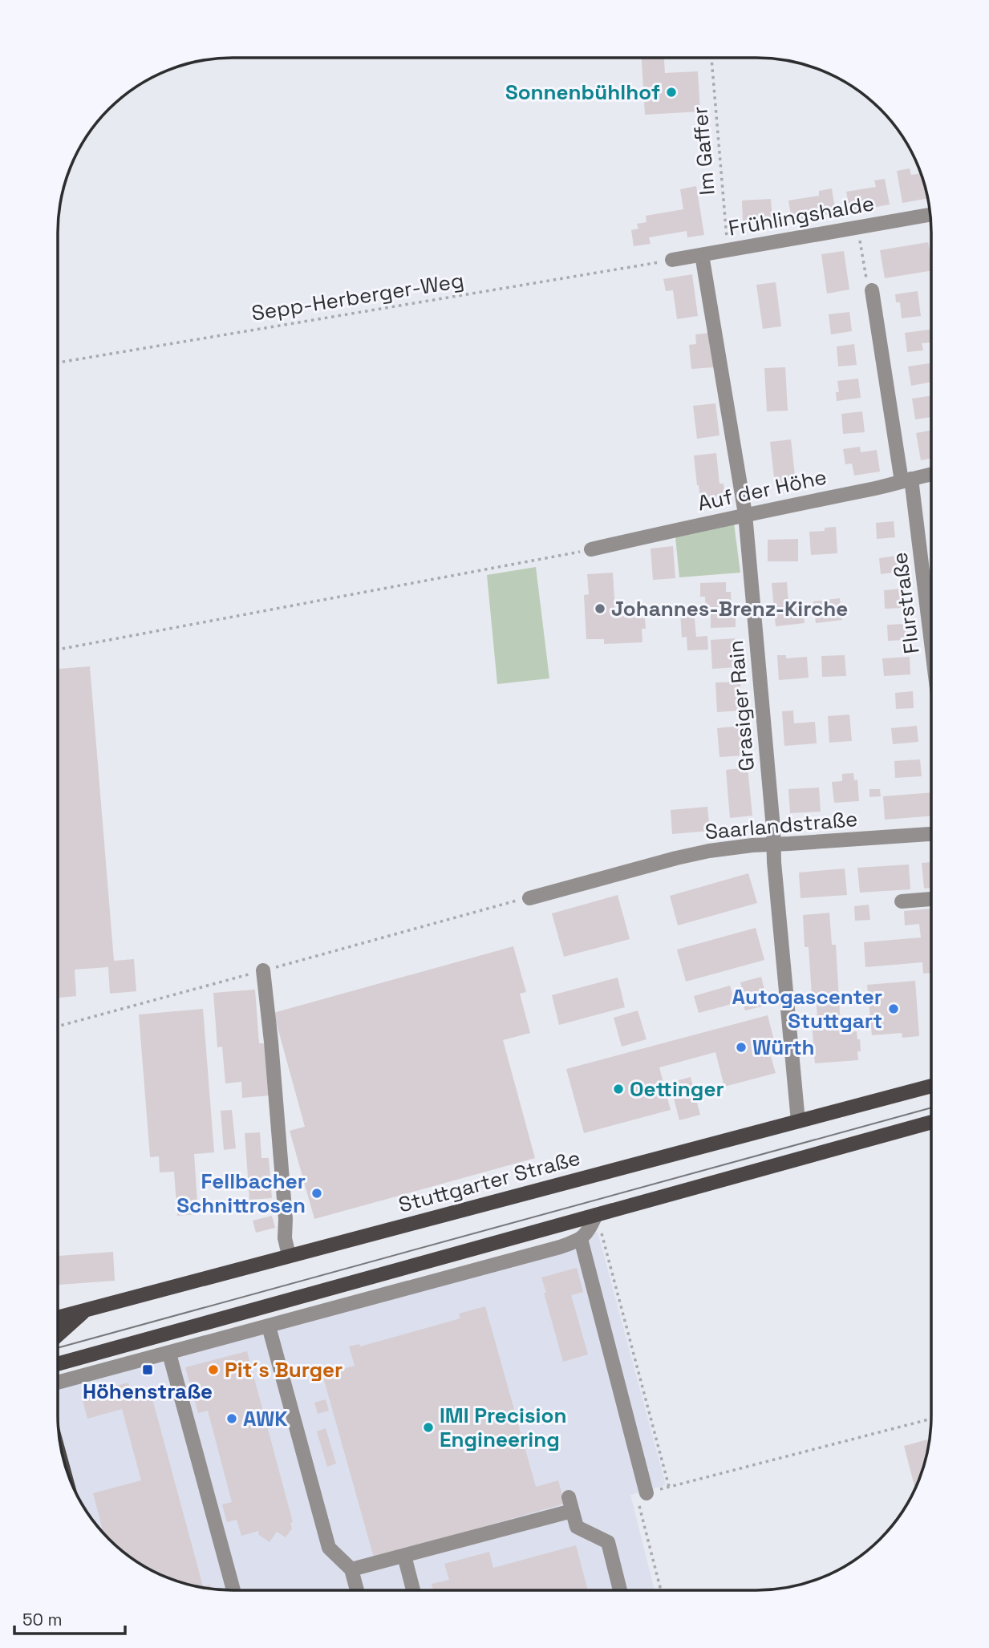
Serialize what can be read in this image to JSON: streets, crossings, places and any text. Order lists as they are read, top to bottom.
{
  "streets": {
    "main road": ["Stuttgarter Straße"],
    "street": [
      "Frühlingshalde",
      "Auf der Höhe",
      "Flurstraße",
      "Grasiger Rain",
      "Saarlandstraße"
    ],
    "path": ["Im Gaffer", "Sepp-Herberger-Weg"]
  },
  "crossings": [
    ["Im Gaffer", "Frühlingshalde"],
    ["Frühlingshalde", "Sepp-Herberger-Weg"],
    ["Frühlingshalde", "Grasiger Rain"],
    ["Auf der Höhe", "Flurstraße"],
    ["Auf der Höhe", "Grasiger Rain"],
    ["Grasiger Rain", "Saarlandstraße"],
    ["Grasiger Rain", "Stuttgarter Straße"]
  ],
  "places": {
    "other": [
      "Sonnenbühlhof",
      "Johannes-Brenz-Kirche",
      "Autogascenter Stuttgart",
      "Würth",
      "Oettinger",
      "Fellbacher Schnittrosen",
      "Pit´s Burger",
      "AWK",
      "IMI Precision Engineering"
    ],
    "transit": ["Höhenstraße"]
  },
  "scale_bar": "50 m"
}
